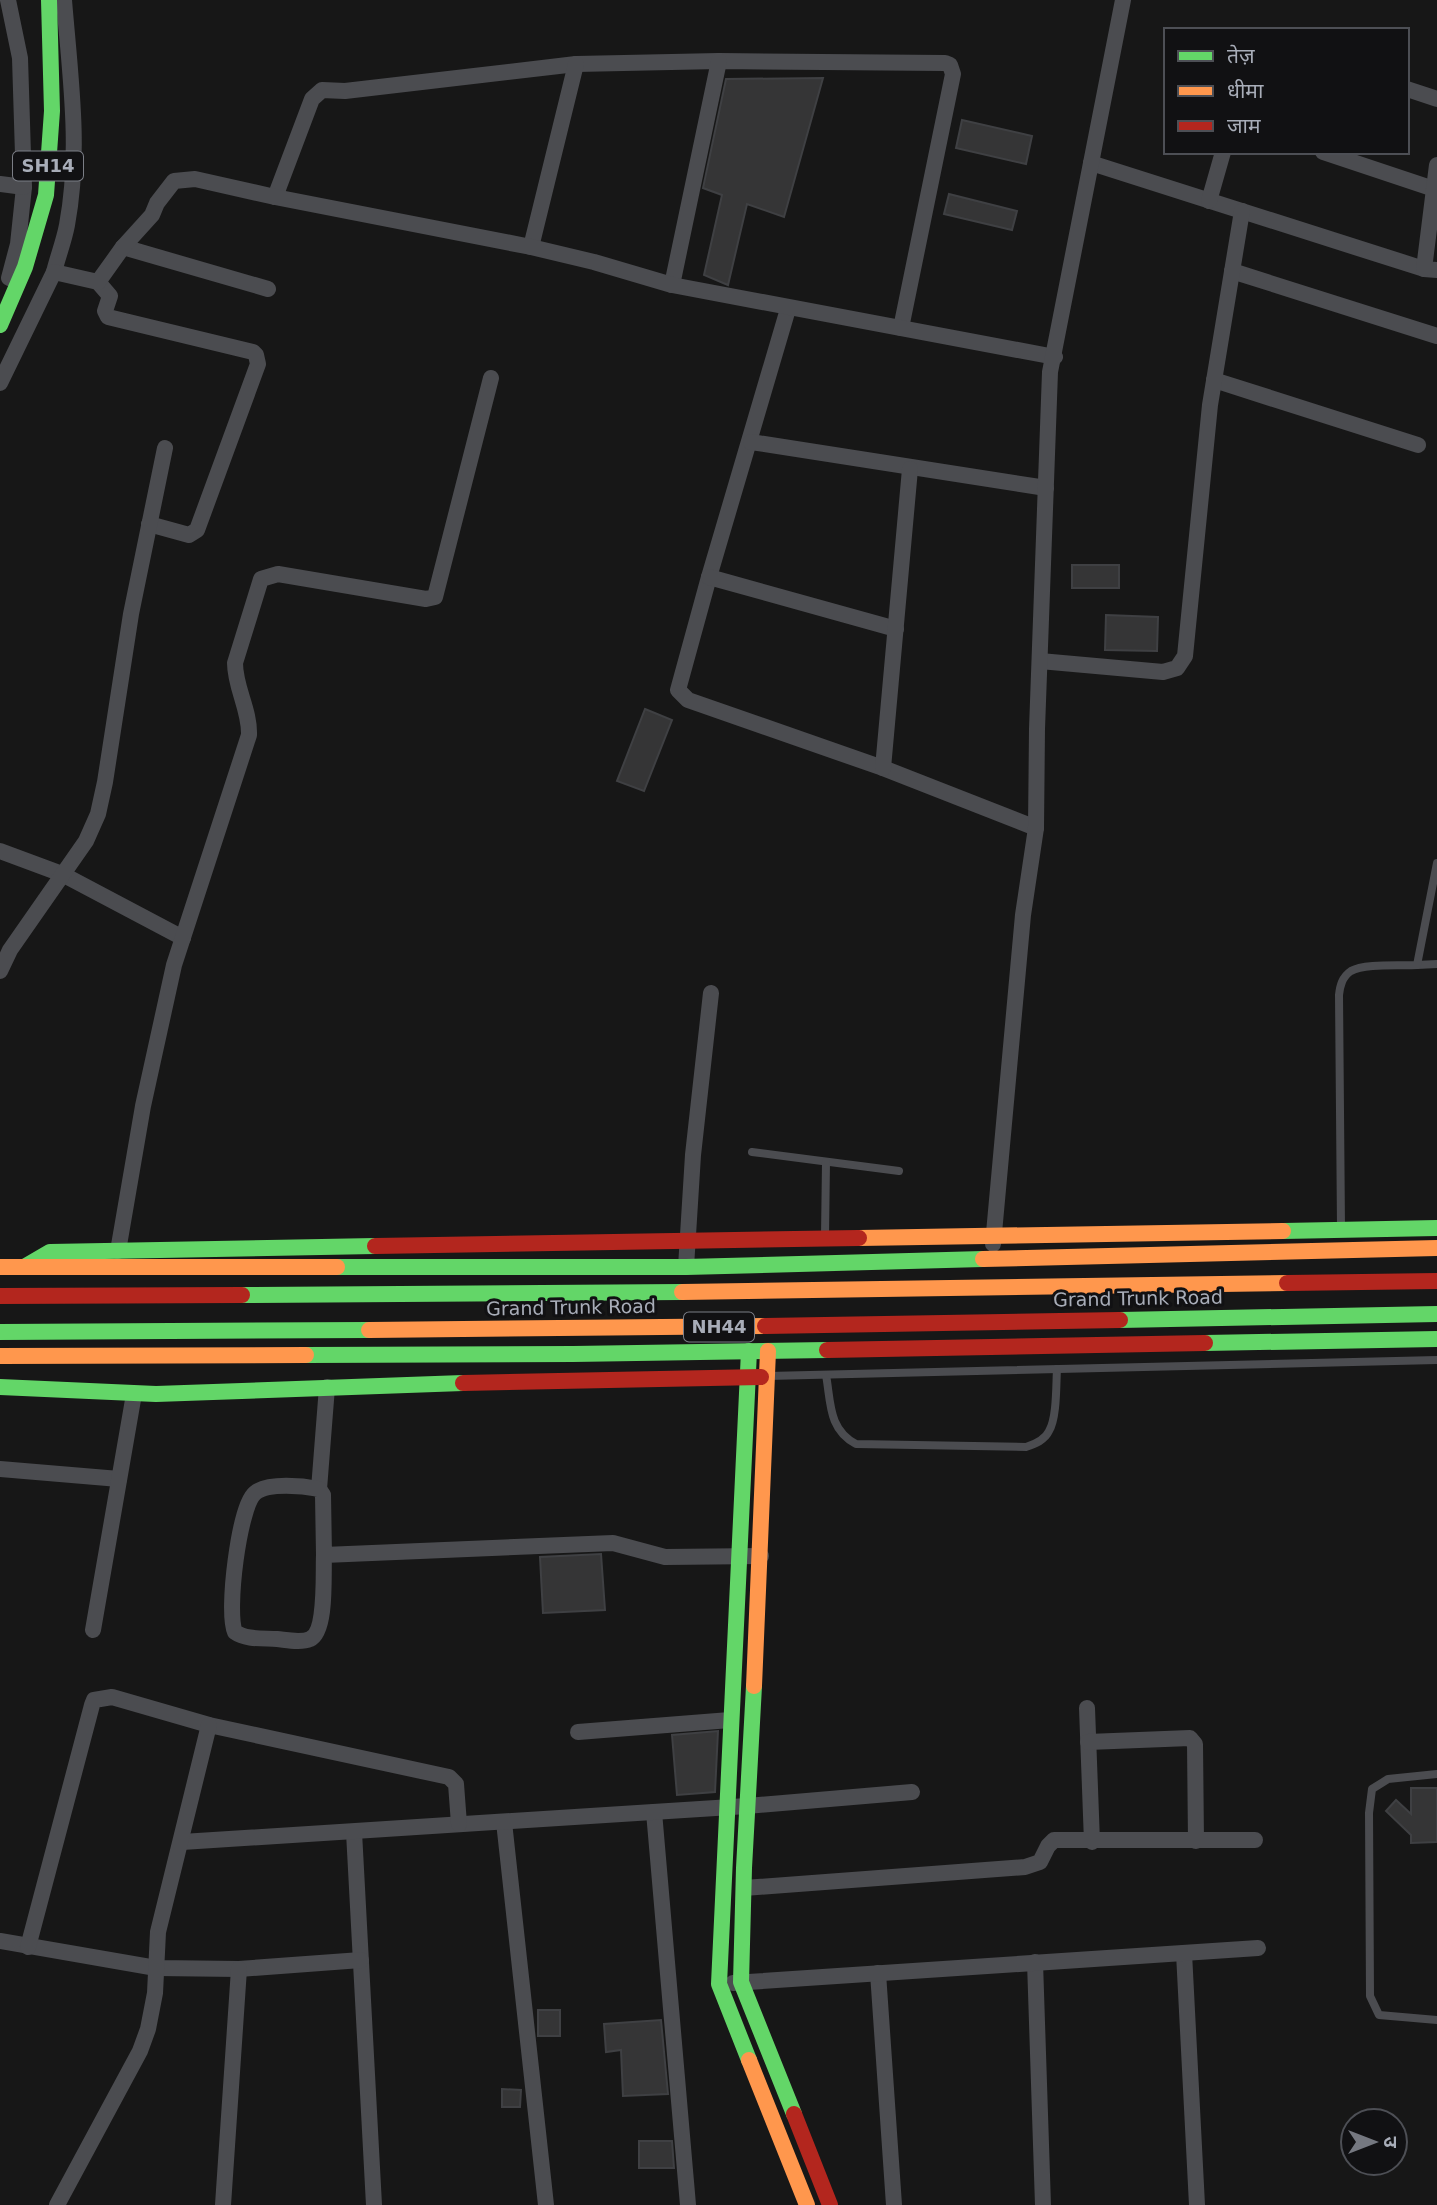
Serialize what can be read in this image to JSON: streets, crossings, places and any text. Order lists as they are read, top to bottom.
{
  "streets": {
    "main road": ["SH14", "Grand Trunk Road", "NH44"]
  },
  "legend": ["तेज़", "धीमा", "जाम"],
  "north": "right"
}
